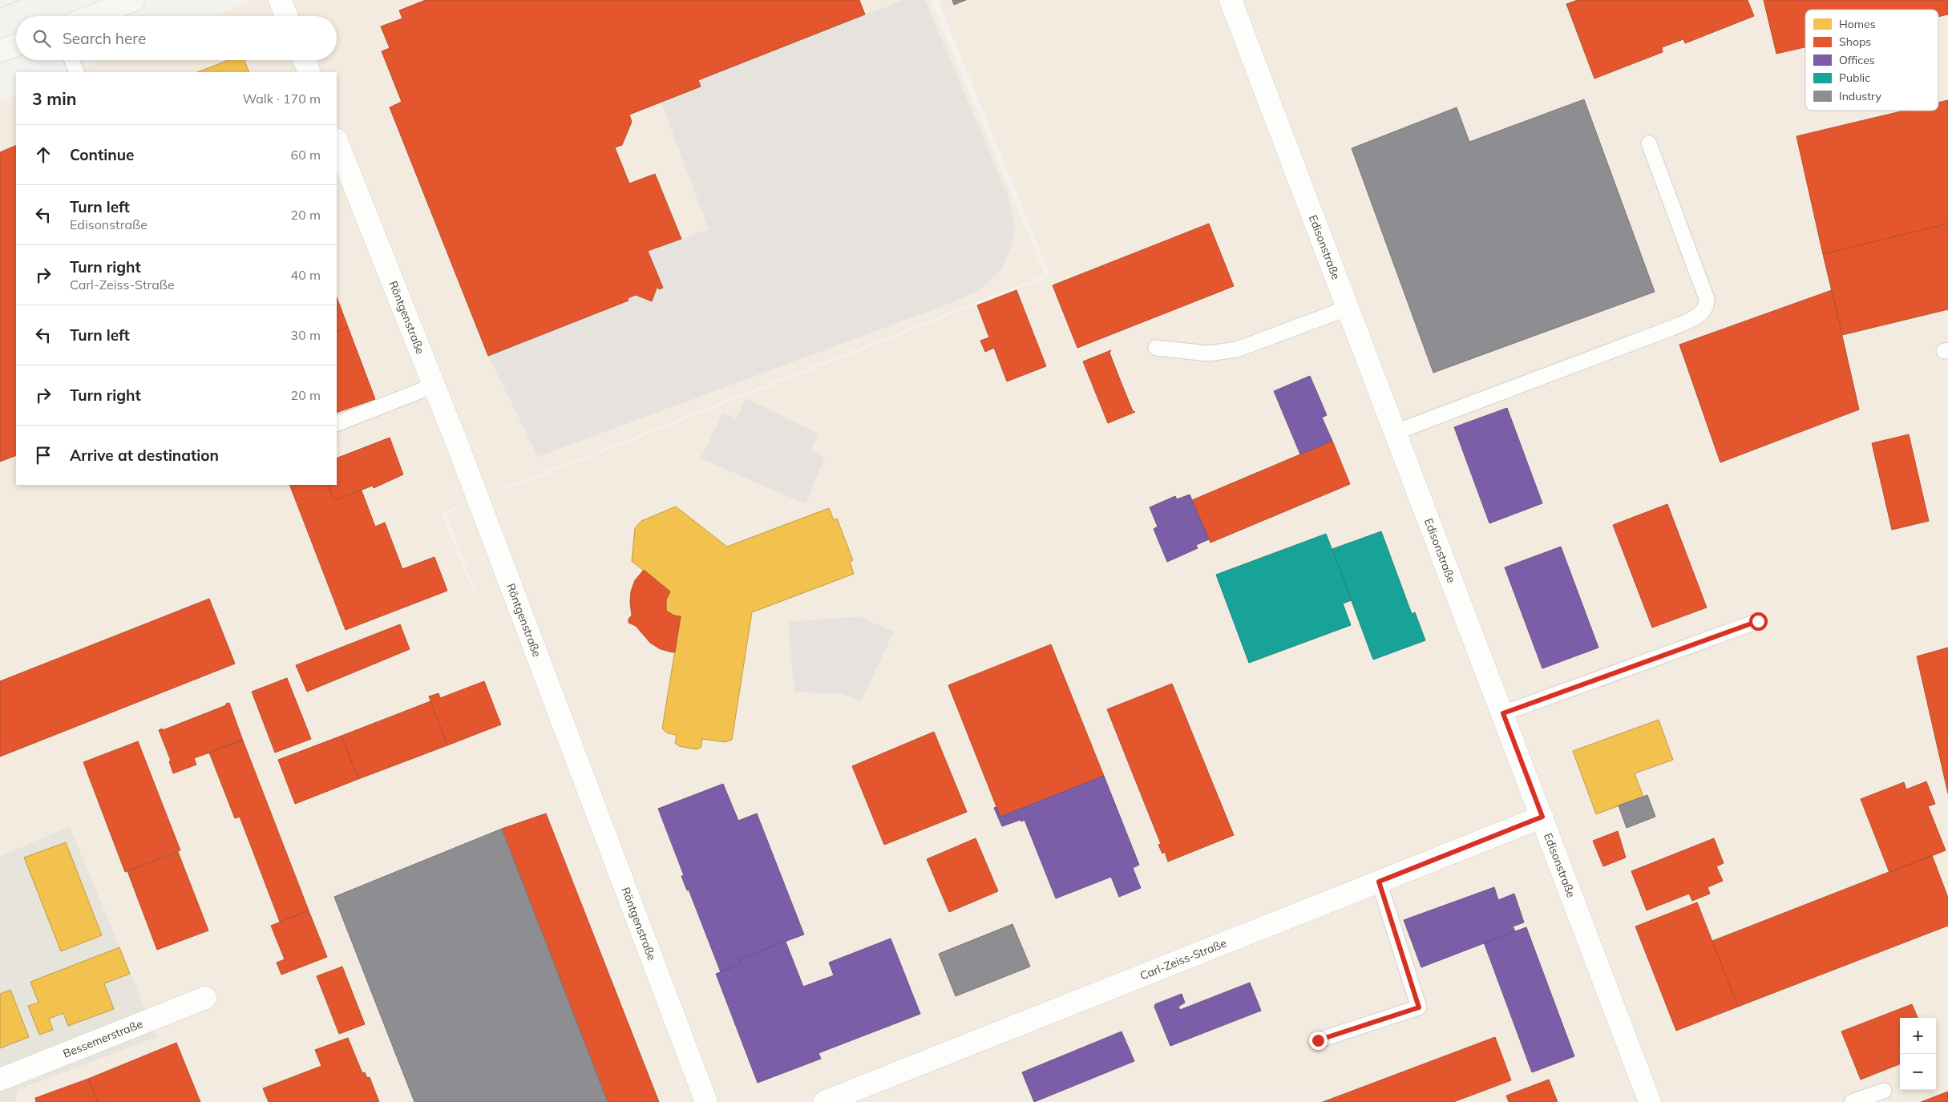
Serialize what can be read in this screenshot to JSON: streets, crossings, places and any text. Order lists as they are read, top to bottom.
{
  "streets": {
    "street": [
      "Edisonstraße",
      "Röntgenstraße",
      "Carl-Zeiss-Straße",
      "Bessemerstraße"
    ]
  },
  "crossings": [
    ["Edisonstraße", "Carl-Zeiss-Straße"]
  ],
  "legend": [
    "Homes",
    "Shops",
    "Offices",
    "Public",
    "Industry"
  ],
  "page": {
    "search": "Search here",
    "heading": ["3 min", "Walk · 170 m"],
    "list": [
      ["Continue", "60 m"],
      ["Turn left", "Edisonstraße", "20 m"],
      ["Turn right", "Carl-Zeiss-Straße", "40 m"],
      ["Turn left", "30 m"],
      ["Turn right", "20 m"],
      "Arrive at destination"
    ],
    "map_buttons": ["+", "−"]
  }
}
